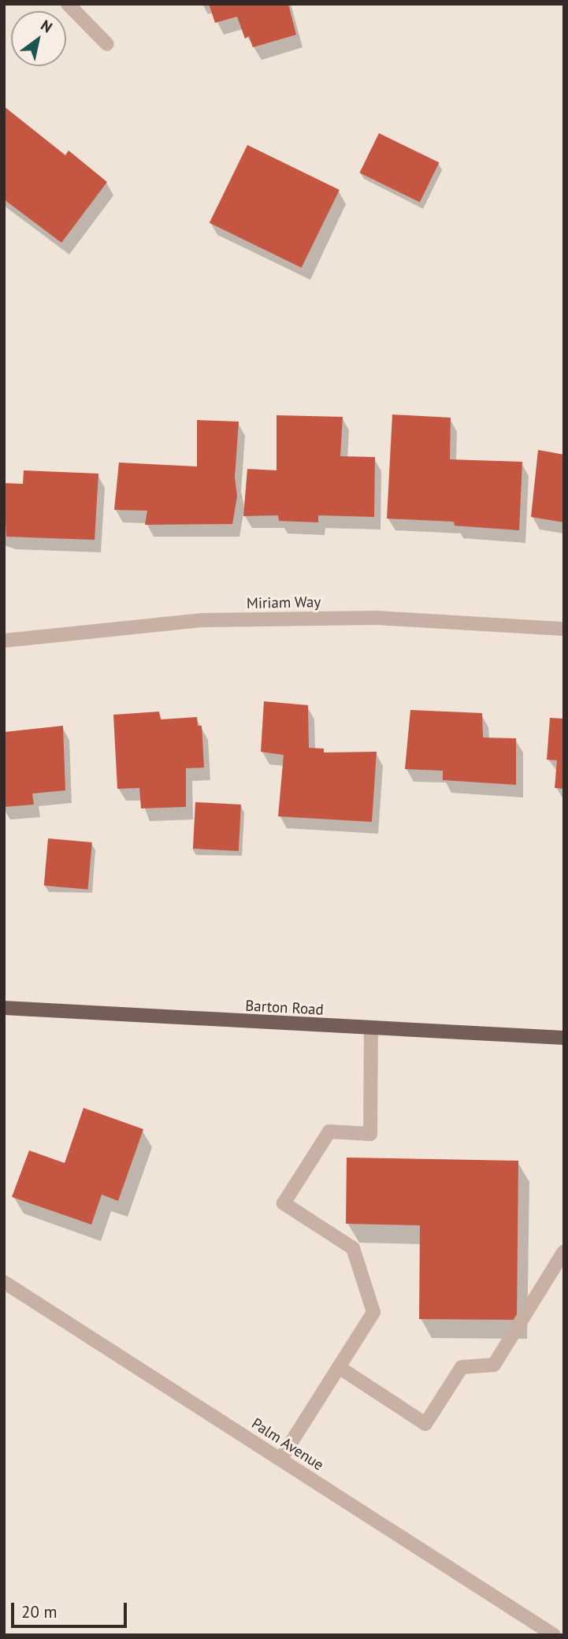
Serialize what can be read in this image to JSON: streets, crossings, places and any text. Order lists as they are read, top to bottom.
{
  "streets": {
    "main road": ["Barton Road"],
    "street": ["Miriam Way", "Palm Avenue"]
  },
  "scale_bar": "20 m",
  "north": "top right"
}
